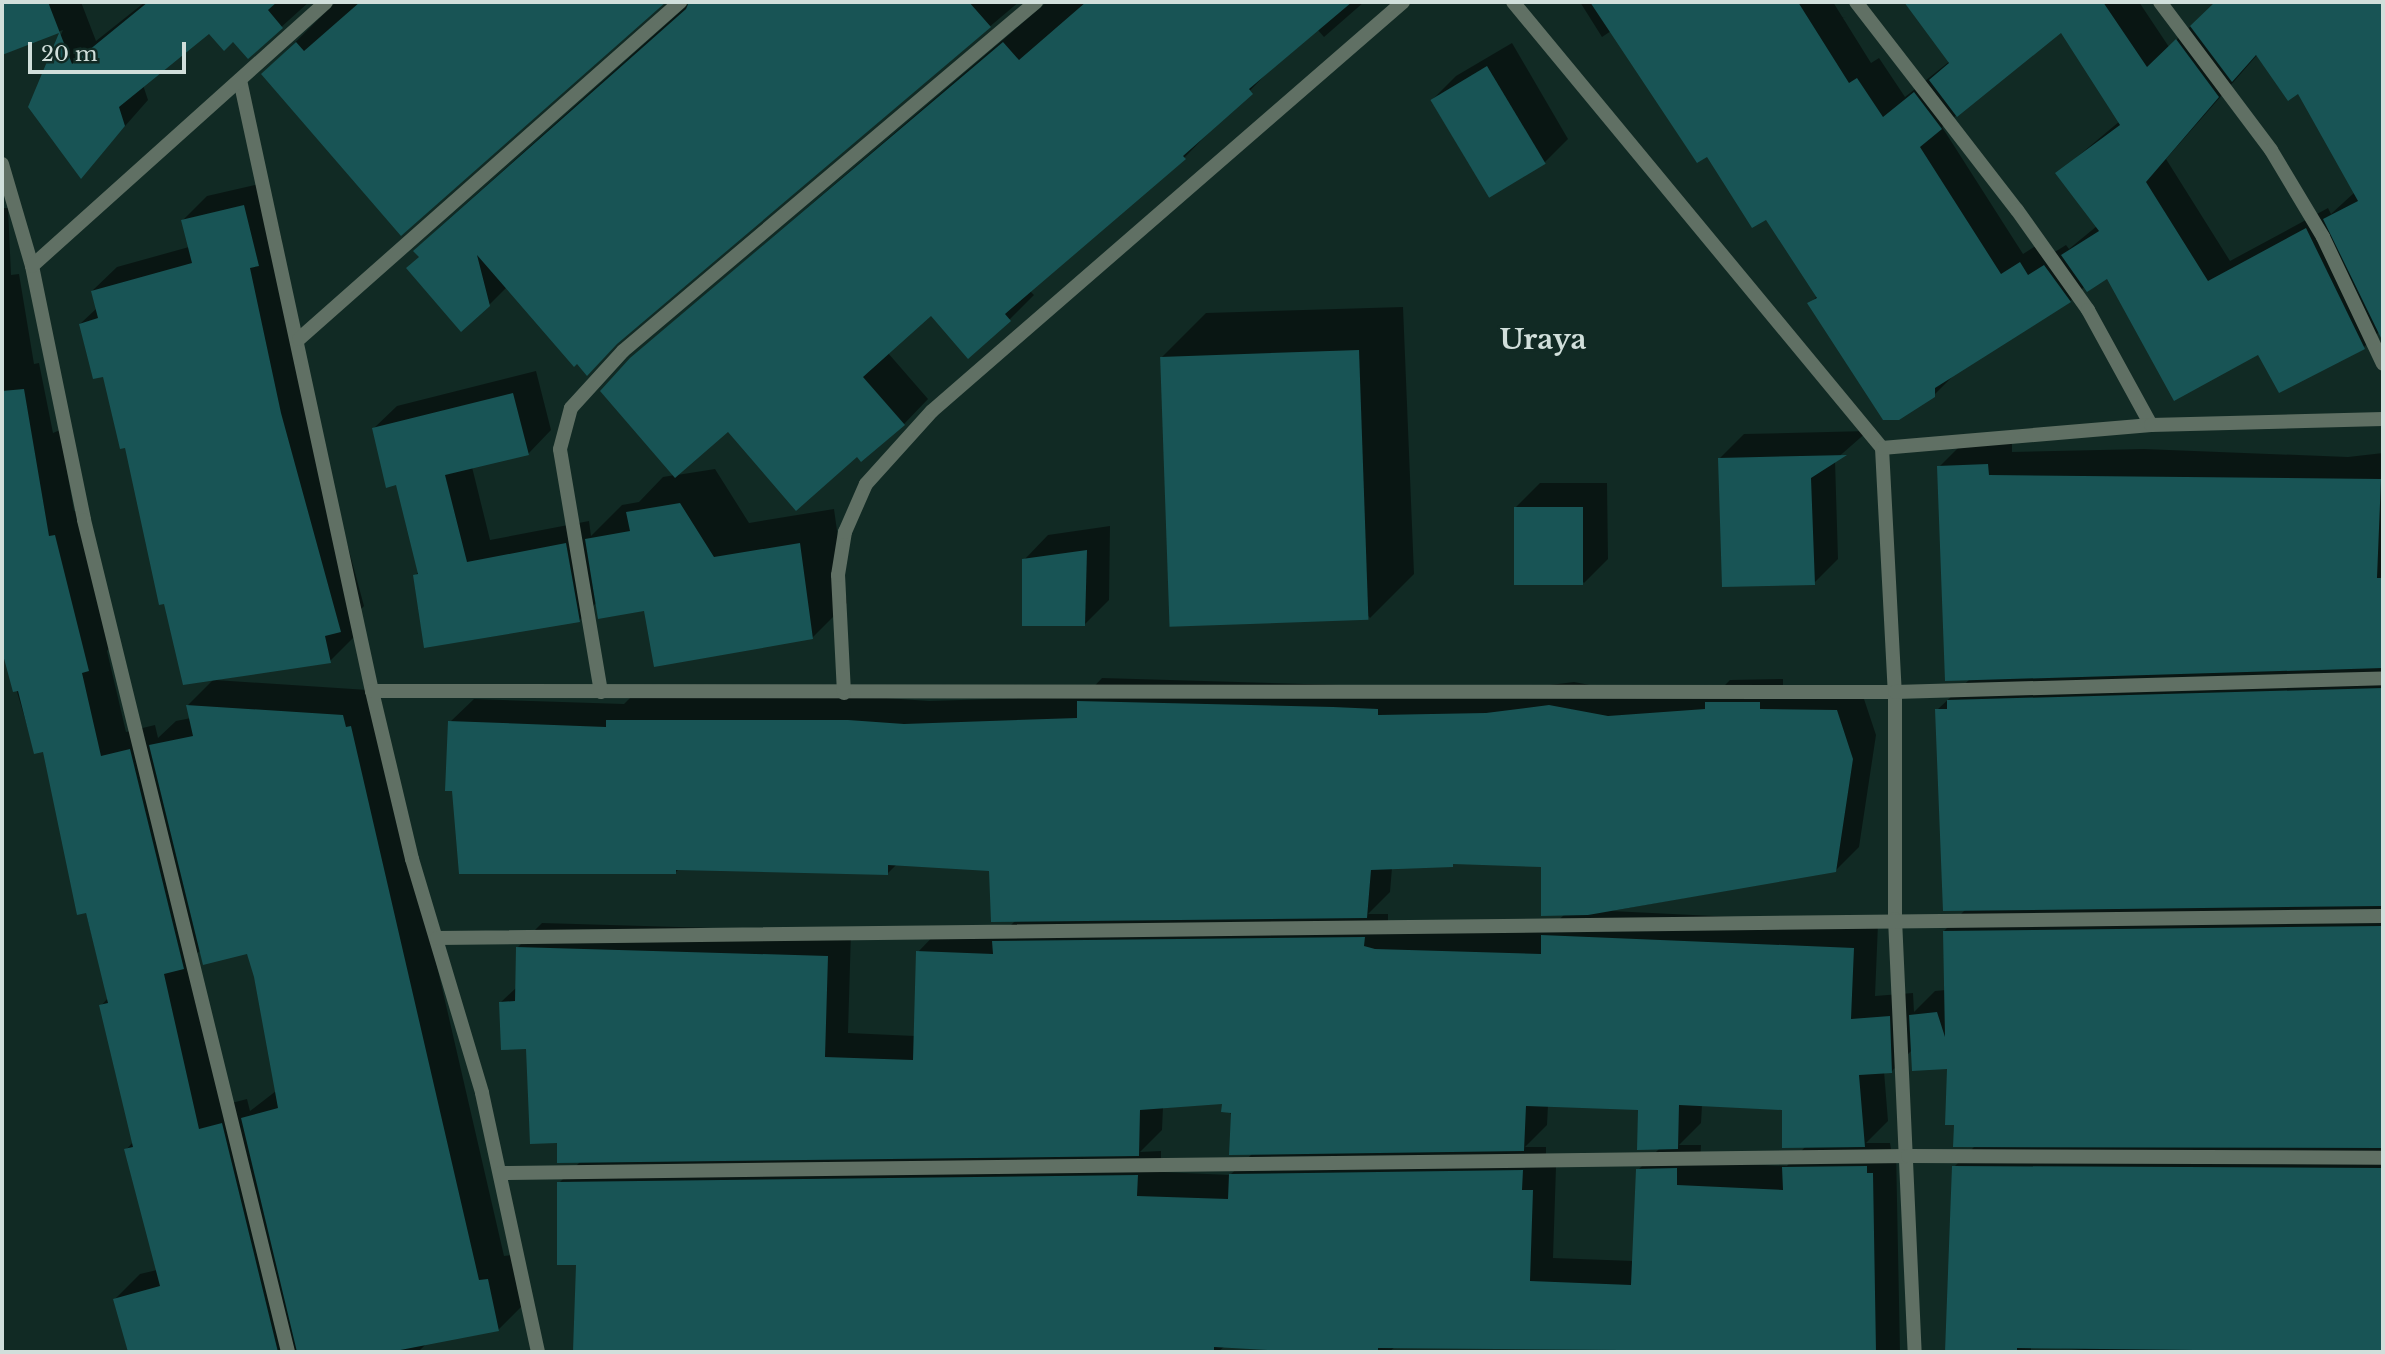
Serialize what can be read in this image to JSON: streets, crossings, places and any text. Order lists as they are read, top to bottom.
{
  "districts": ["Uraya"],
  "scale_bar": "20 m"
}
